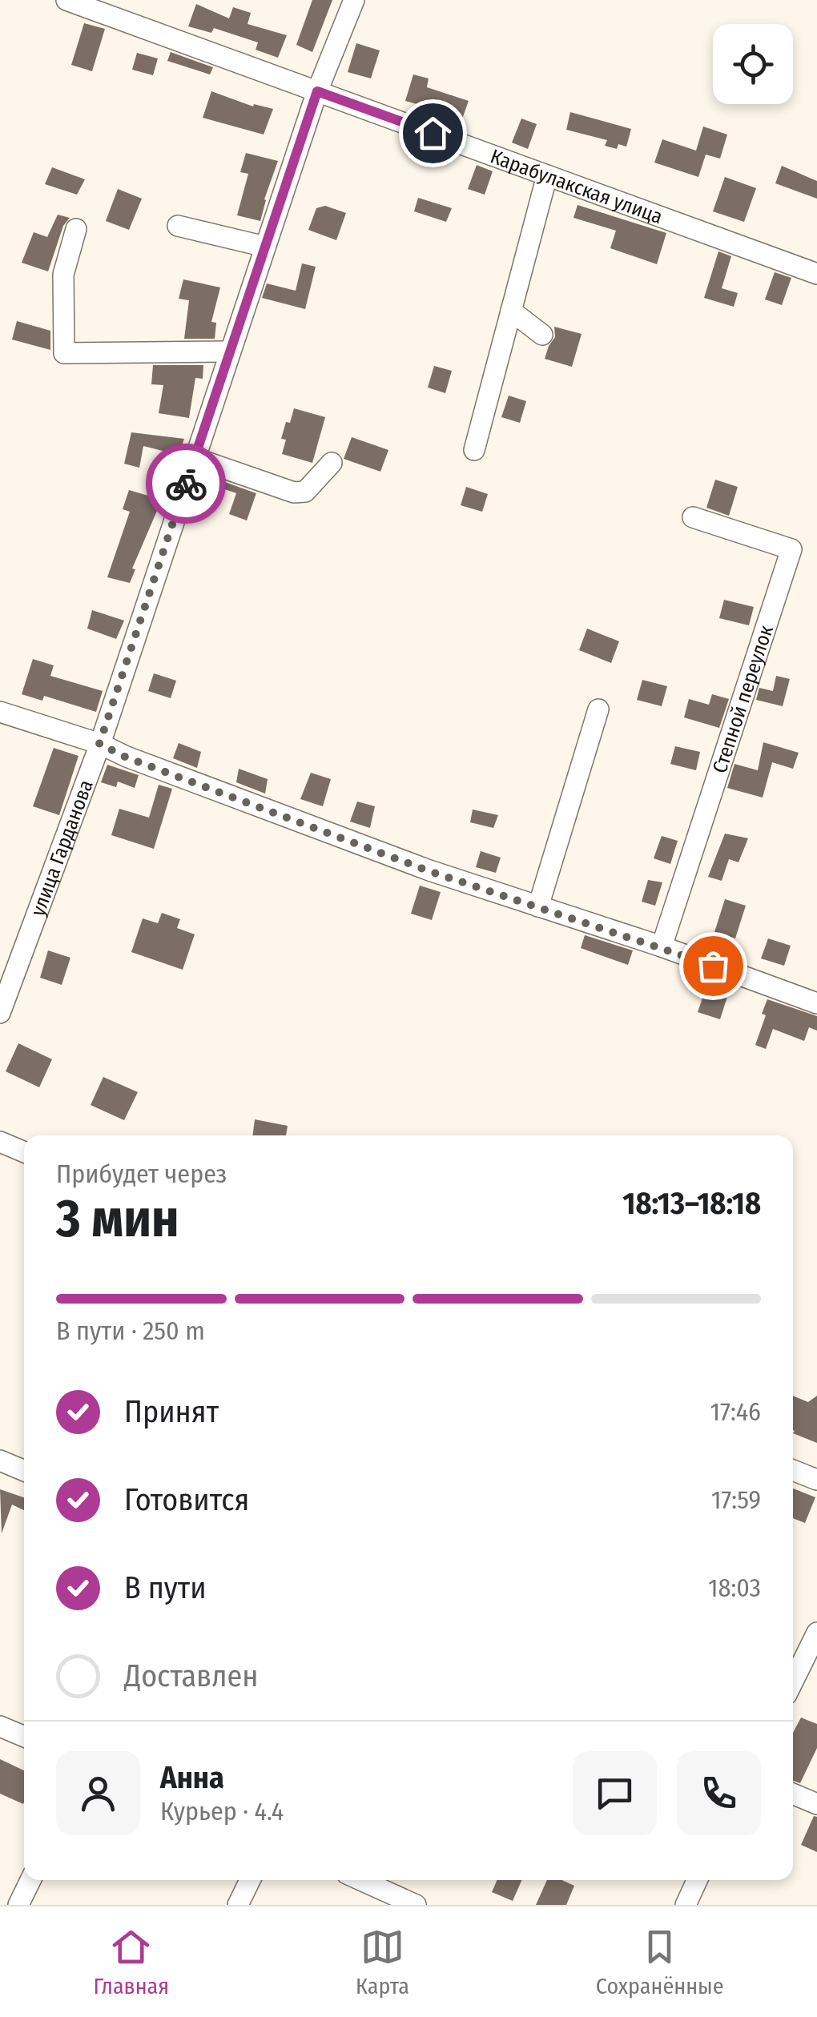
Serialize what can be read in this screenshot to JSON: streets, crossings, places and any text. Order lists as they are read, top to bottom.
{
  "streets": {
    "street": ["Карабулакская улица", "Степной переулок", "улица Гарданова"]
  },
  "crossings": [
    ["Карабулакская улица", "улица Гарданова"]
  ],
  "page": {
    "heading": ["3 мин", "Прибудет через", "18:13–18:18"],
    "panel": ["Анна", "Курьер · 4.4"],
    "bar": "В пути · 250 m",
    "list": [
      ["Принят", "17:46"],
      ["Готовится", "17:59"],
      ["В пути", "18:03"],
      "Доставлен"
    ],
    "tabs": ["Главная", "Карта", "Сохранённые"]
  }
}
